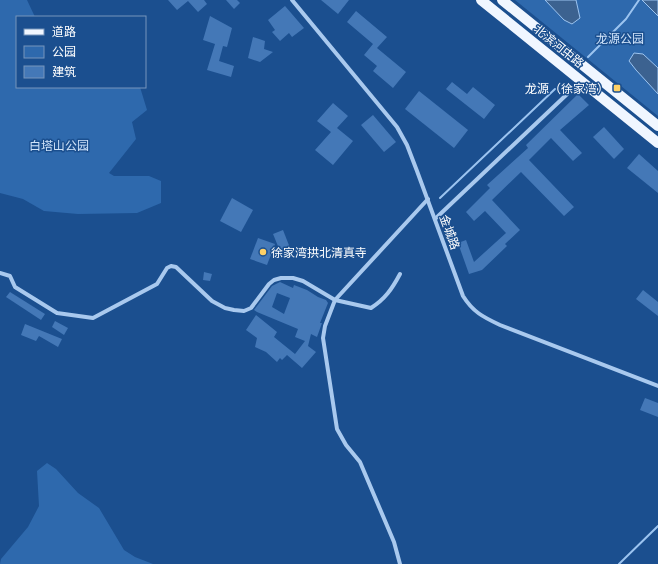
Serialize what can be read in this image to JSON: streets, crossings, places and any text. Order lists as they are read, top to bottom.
{
  "streets": {
    "main road": ["北滨河中路"],
    "street": ["金城路"]
  },
  "parks": ["龙源公园", "白塔山公园"],
  "places": {
    "transit": ["龙源（徐家湾）"],
    "other": ["徐家湾拱北清真寺"]
  },
  "legend": ["道路", "公园", "建筑"]
}
